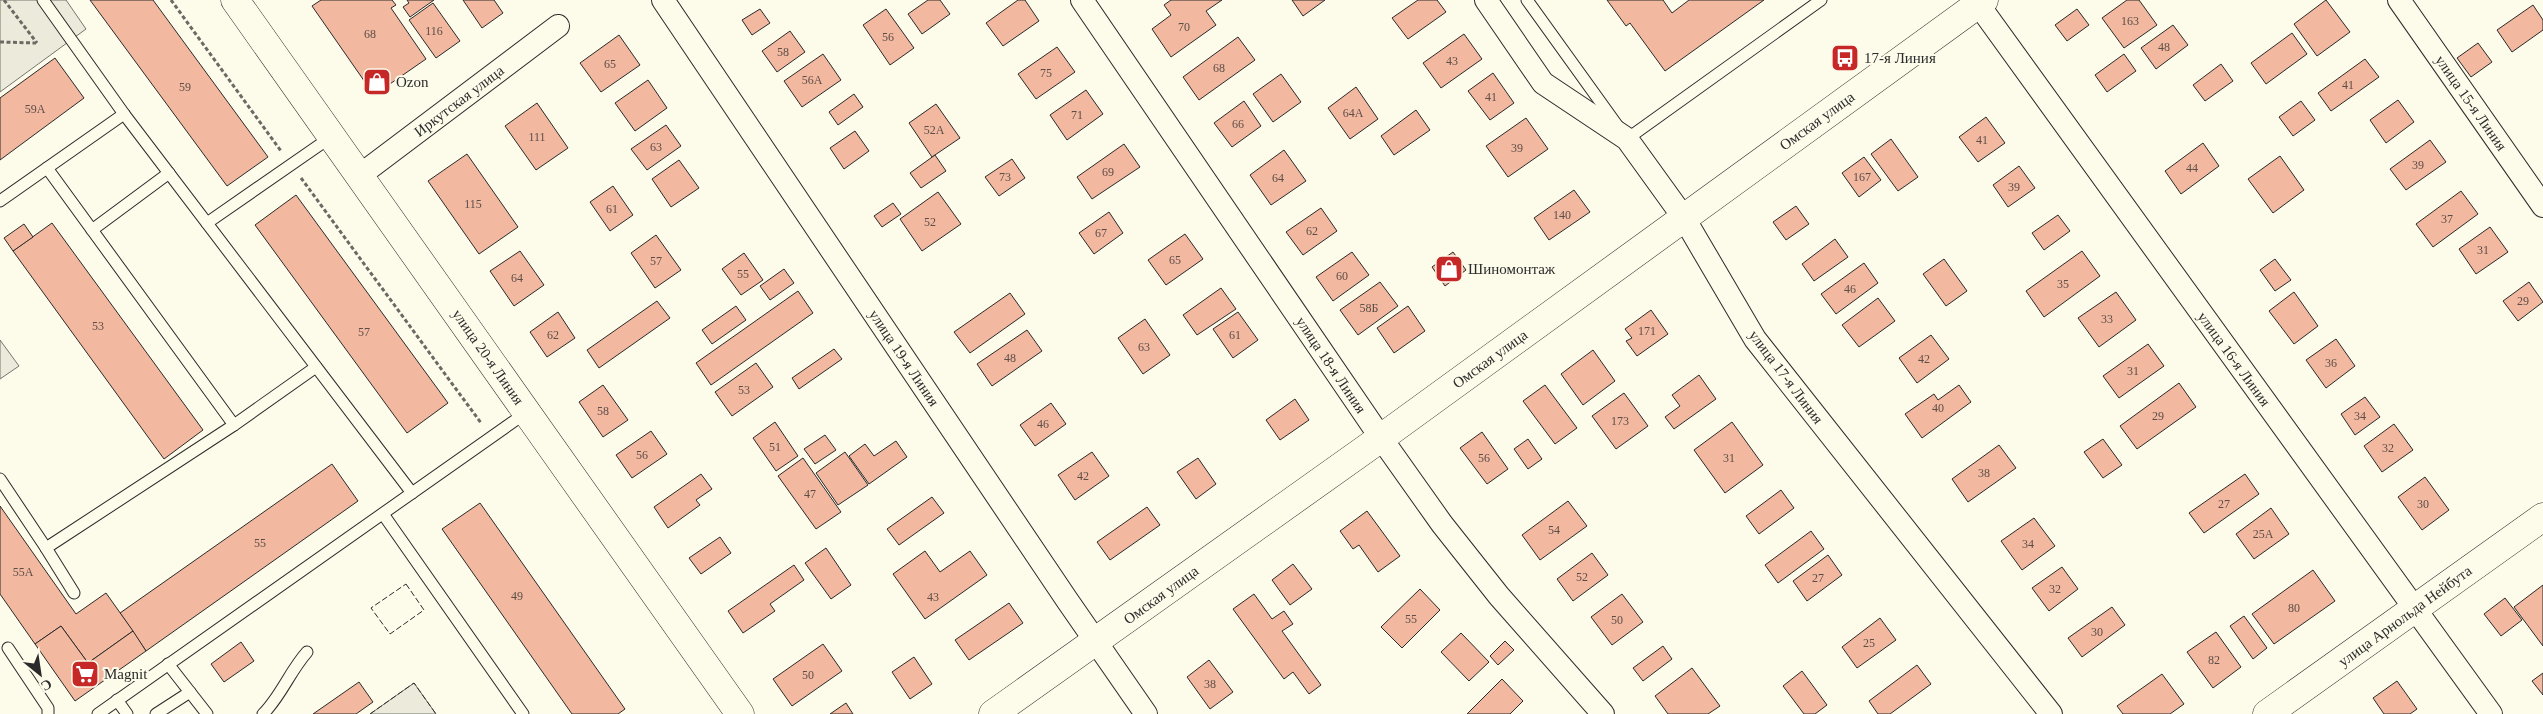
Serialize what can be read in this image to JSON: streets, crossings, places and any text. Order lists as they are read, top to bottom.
{
  "streets": {
    "main road": ["Омская улица", "улица 20-я Линия", "улица Арнольда Нейбута"],
    "street": [
      "Иркутская улица",
      "улица 15-я Линия",
      "улица 19-я Линия",
      "улица 16-я Линия",
      "улица 18-я Линия",
      "улица 17-я Линия"
    ]
  },
  "crossings": [
    ["Иркутская улица", "улица 20-я Линия"],
    ["Омская улица", "улица 19-я Линия"],
    ["Омская улица", "улица 16-я Линия"],
    ["Омская улица", "улица 18-я Линия"],
    ["Омская улица", "улица 17-я Линия"],
    ["улица 16-я Линия", "улица Арнольда Нейбута"]
  ],
  "places": {
    "bus stop": ["17-я Линия"],
    "shop": ["Ozon", "Шиномонтаж"],
    "supermarket": ["Magnit"]
  },
  "house_numbers": [
    "163",
    "70",
    "116",
    "68",
    "56",
    "48",
    "58",
    "43",
    "65",
    "68",
    "75",
    "56А",
    "41",
    "59",
    "41",
    "59А",
    "64А",
    "71",
    "66",
    "52А",
    "111",
    "41",
    "63",
    "39",
    "39",
    "44",
    "69",
    "73",
    "167",
    "64",
    "39",
    "115",
    "61",
    "140",
    "37",
    "52",
    "62",
    "67",
    "31",
    "65",
    "57",
    "55",
    "60",
    "64",
    "35",
    "46",
    "29",
    "58Б",
    "33",
    "53",
    "171",
    "57",
    "62",
    "61",
    "63",
    "48",
    "42",
    "36",
    "31",
    "53",
    "40",
    "58",
    "29",
    "34",
    "173",
    "46",
    "51",
    "32",
    "56",
    "56",
    "31",
    "38",
    "42",
    "47",
    "27",
    "30",
    "54",
    "25А",
    "55",
    "34",
    "55А",
    "52",
    "27",
    "32",
    "49",
    "43",
    "80",
    "55",
    "50",
    "30",
    "25",
    "82",
    "50",
    "38"
  ],
  "north": "bottom right"
}
